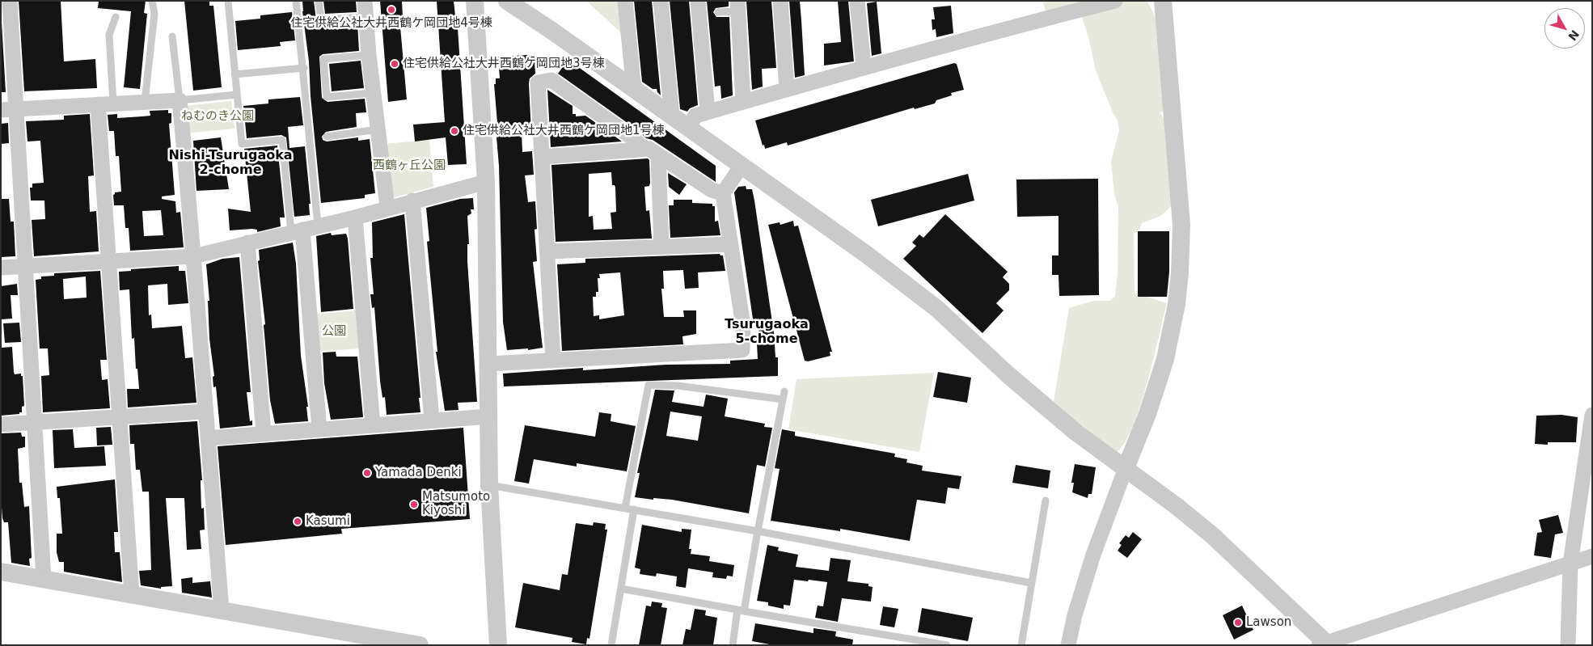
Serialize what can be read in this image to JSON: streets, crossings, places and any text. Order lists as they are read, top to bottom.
{
  "districts": ["Nishi-Tsurugaoka 2-chome", "Tsurugaoka 5-chome"],
  "parks": ["ねむのき公園", "西鶴ヶ丘公園", "公園"],
  "places": [
    "住宅供給公社大井西鶴ケ岡団地4号棟",
    "住宅供給公社大井西鶴ケ岡団地3号棟",
    "住宅供給公社大井西鶴ケ岡団地1号棟",
    "Yamada Denki",
    "Matsumoto Kiyoshi",
    "Kasumi",
    "Lawson"
  ],
  "north": "bottom right"
}
